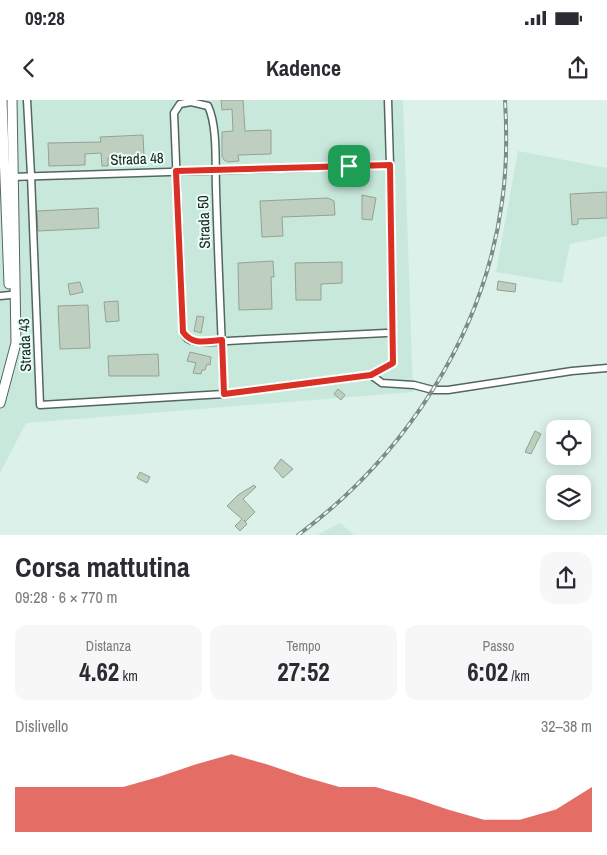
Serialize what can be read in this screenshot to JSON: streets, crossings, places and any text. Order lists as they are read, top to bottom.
{
  "streets": {
    "street": ["Strada 48", "Strada 50", "Strada 43"]
  },
  "crossings": [
    ["Strada 48", "Strada 50"],
    ["Strada 48", "Strada 43"],
    ["Strada 50", "Strada 43"]
  ],
  "page": {
    "status": "09:28",
    "header": "Kadence",
    "heading": ["Corsa mattutina", "09:28 · 6 × 770 m"],
    "stats": [
      ["Distanza", "4.62 km"],
      ["Tempo", "27:52"],
      ["Passo", "6:02 /km"]
    ],
    "chart": ["Dislivello", "32–38 m"]
  }
}
